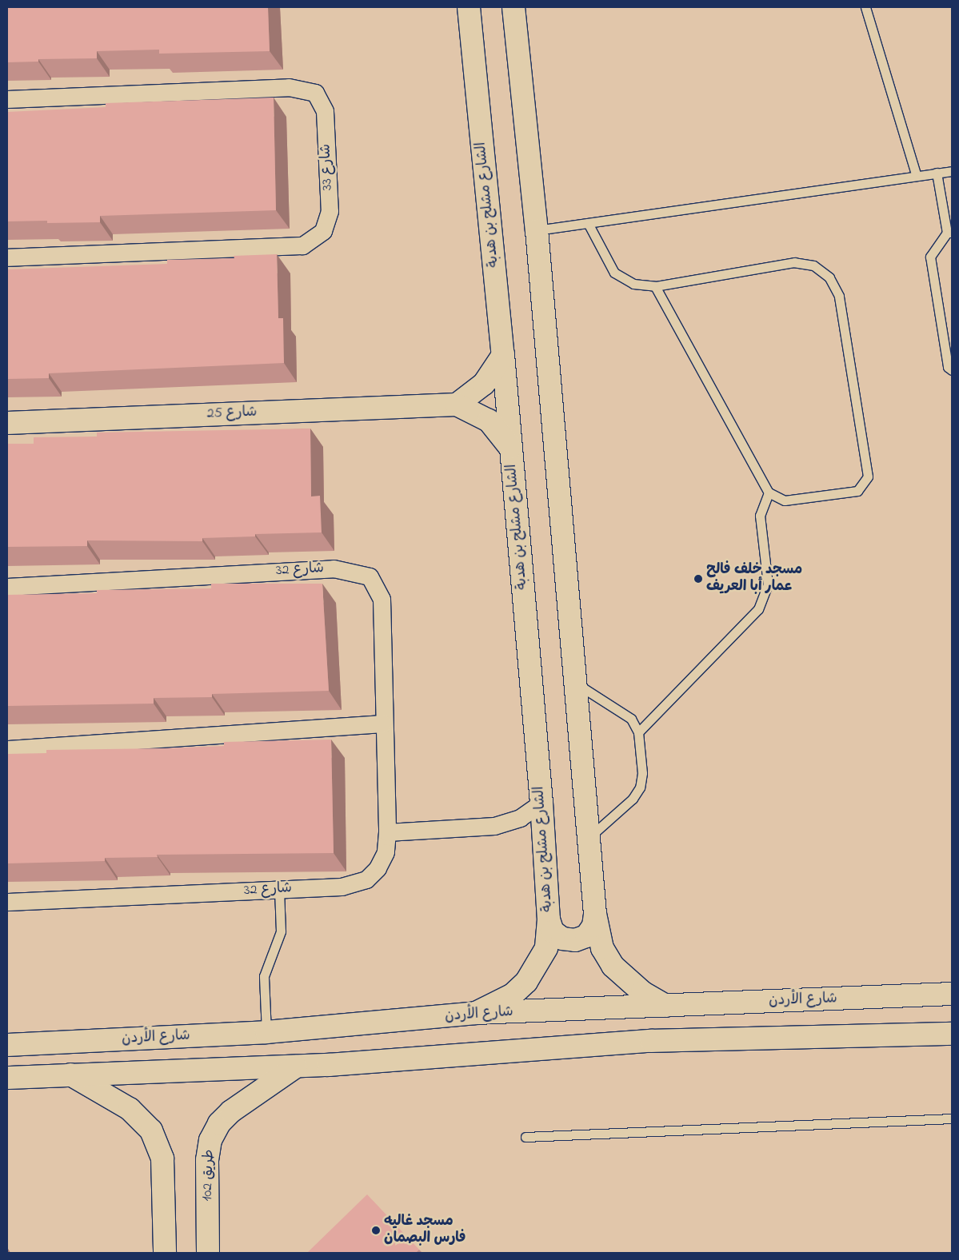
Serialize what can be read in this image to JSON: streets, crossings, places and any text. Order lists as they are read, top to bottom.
{
  "streets": {
    "street": [
      "شارع 33",
      "الشارع مشلح بن هدبة",
      "شارع 25",
      "شارع 32",
      "شارع الأردن",
      "طريق 102"
    ]
  },
  "crossings": [
    ["الشارع مشلح بن هدبة", "شارع 25"],
    ["الشارع مشلح بن هدبة", "شارع الأردن"]
  ],
  "places": ["مسجد خلف فالح عمار أبا العريف", "مسجد غاليه فارس البصمان"]
}
